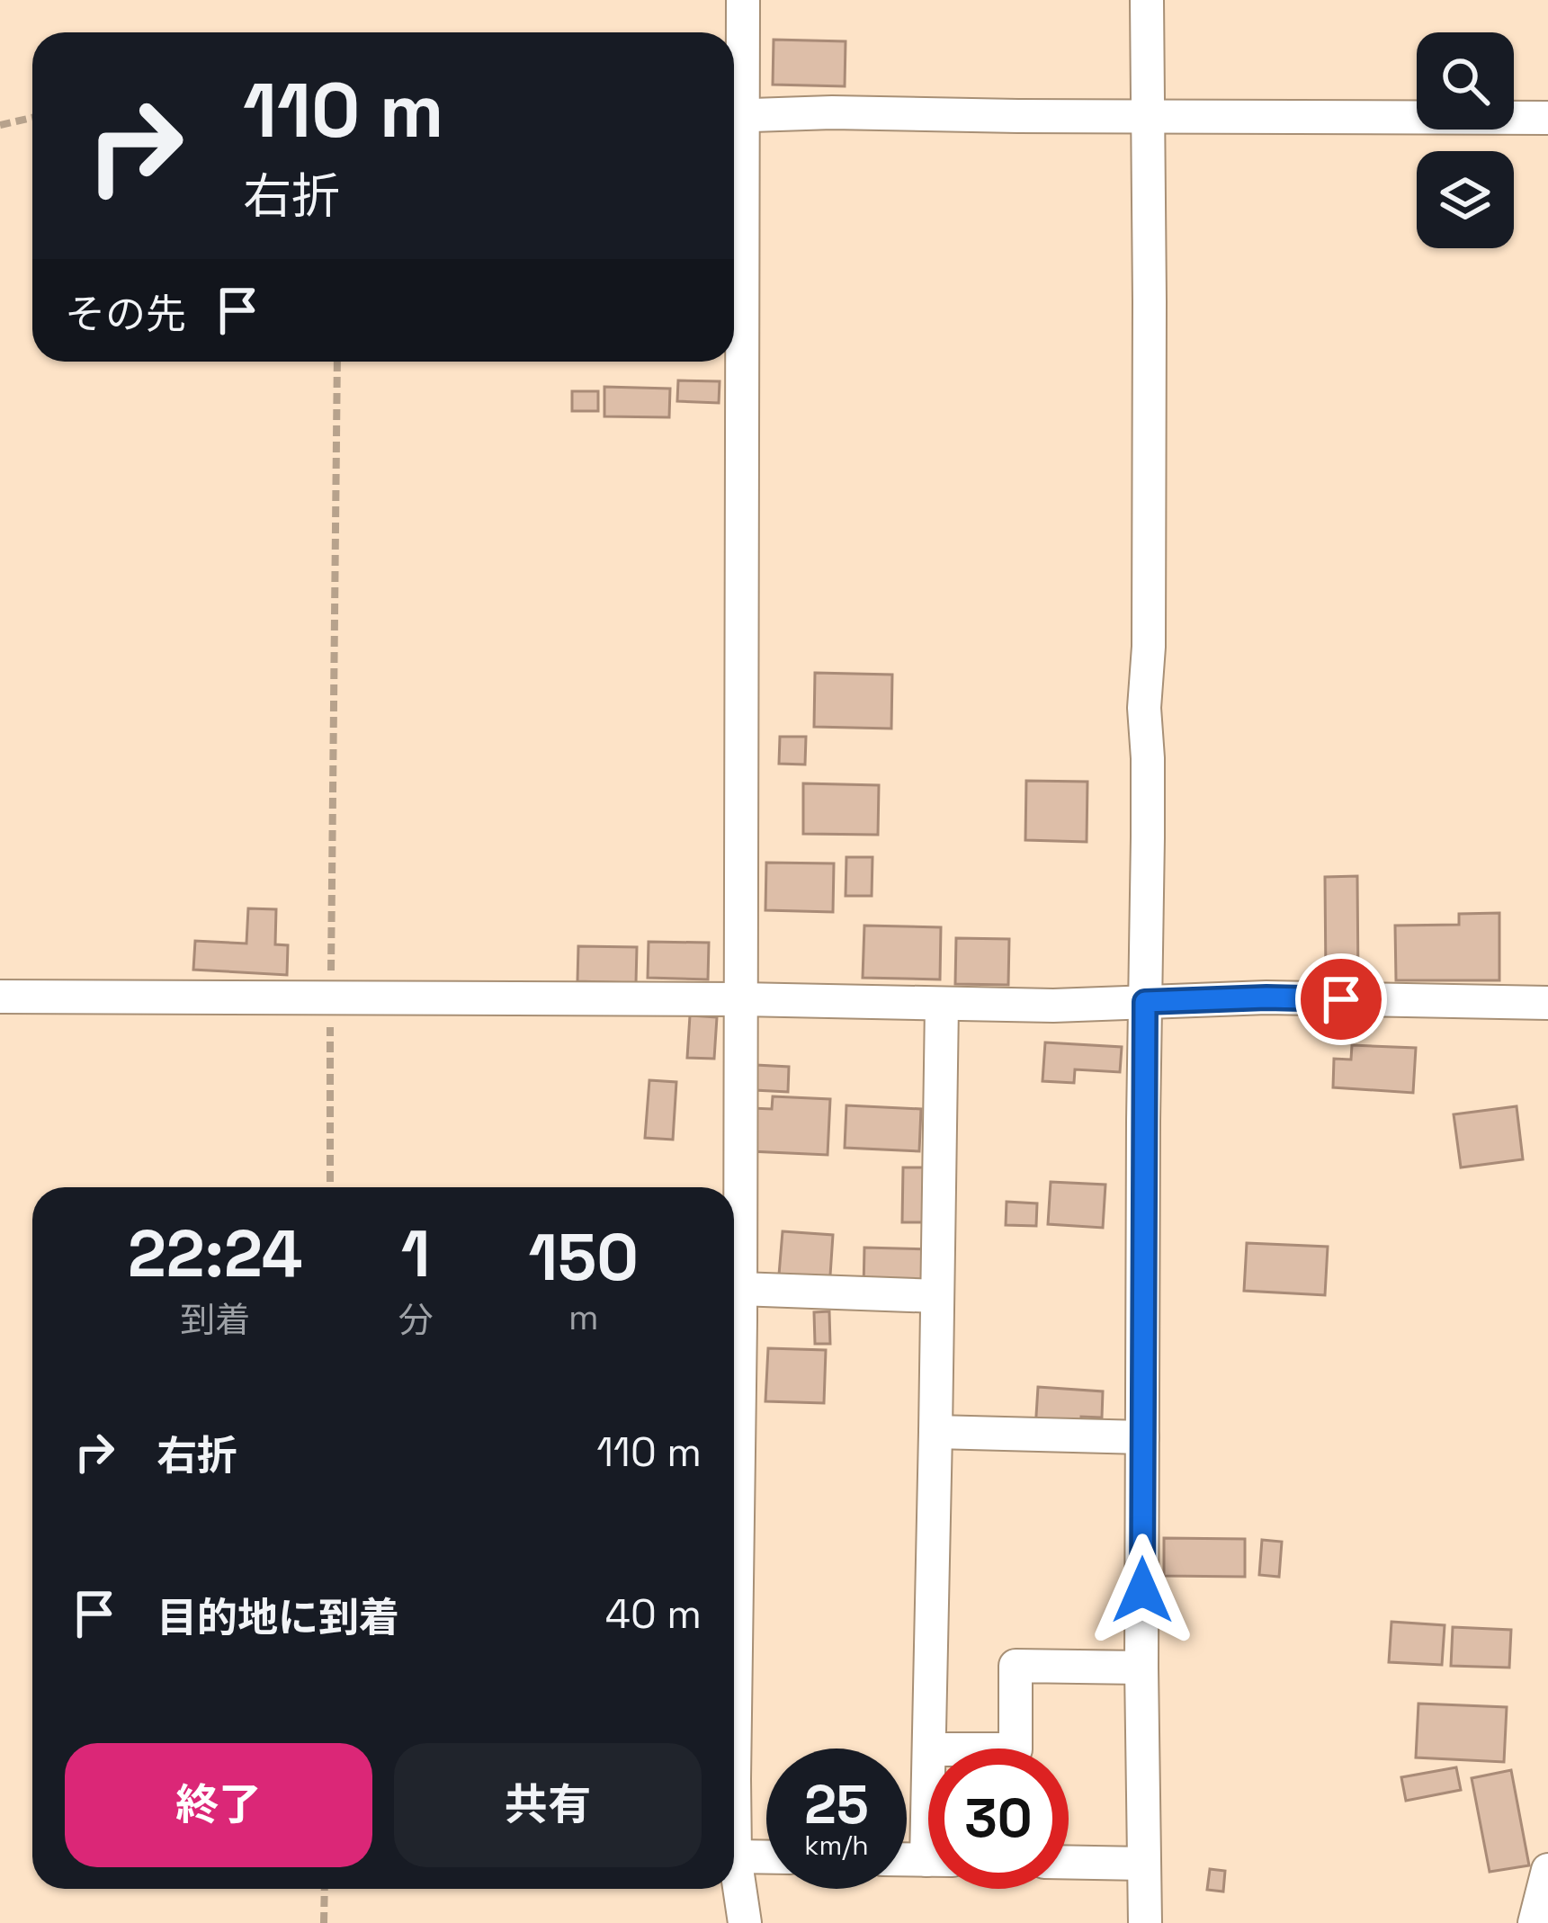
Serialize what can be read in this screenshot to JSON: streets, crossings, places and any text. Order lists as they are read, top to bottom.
{
  "page": {
    "turn": ["110 m", "右折"],
    "then": "その先",
    "eta": [
      "22:24",
      "到着",
      "1",
      "分",
      "150",
      "m"
    ],
    "list": [
      {
        "name": "右折",
        "value": "110 m"
      },
      {
        "name": "目的地に到着",
        "value": "40 m"
      }
    ],
    "buttons": ["終了", "共有"],
    "speed": "25 km/h",
    "limit": "30"
  }
}
